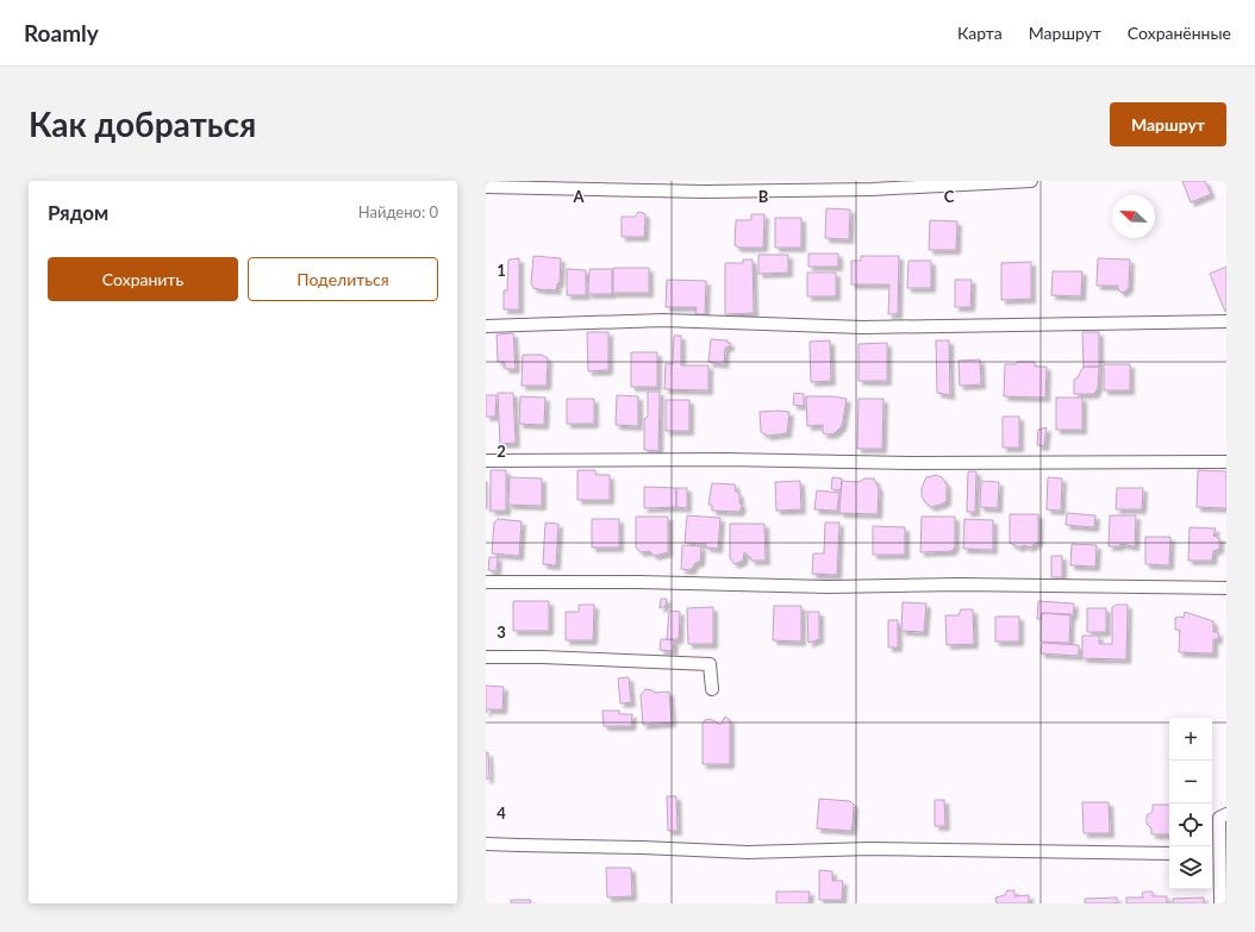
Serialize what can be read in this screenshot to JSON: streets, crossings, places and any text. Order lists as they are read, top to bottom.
{
  "north": "top left",
  "page": {
    "header": "Roamly",
    "nav": ["Карта", "Маршрут", "Сохранённые"],
    "buttons": [
      "Маршрут",
      ["Сохранить", "Поделиться"]
    ],
    "title": "Как добраться",
    "heading": ["Рядом", "Найдено: 0"],
    "map_buttons": ["+", "−"]
  },
  "grid": {
    "columns": ["A", "B", "C"],
    "rows": [
      "1",
      "2",
      "3",
      "4"
    ]
  }
}
